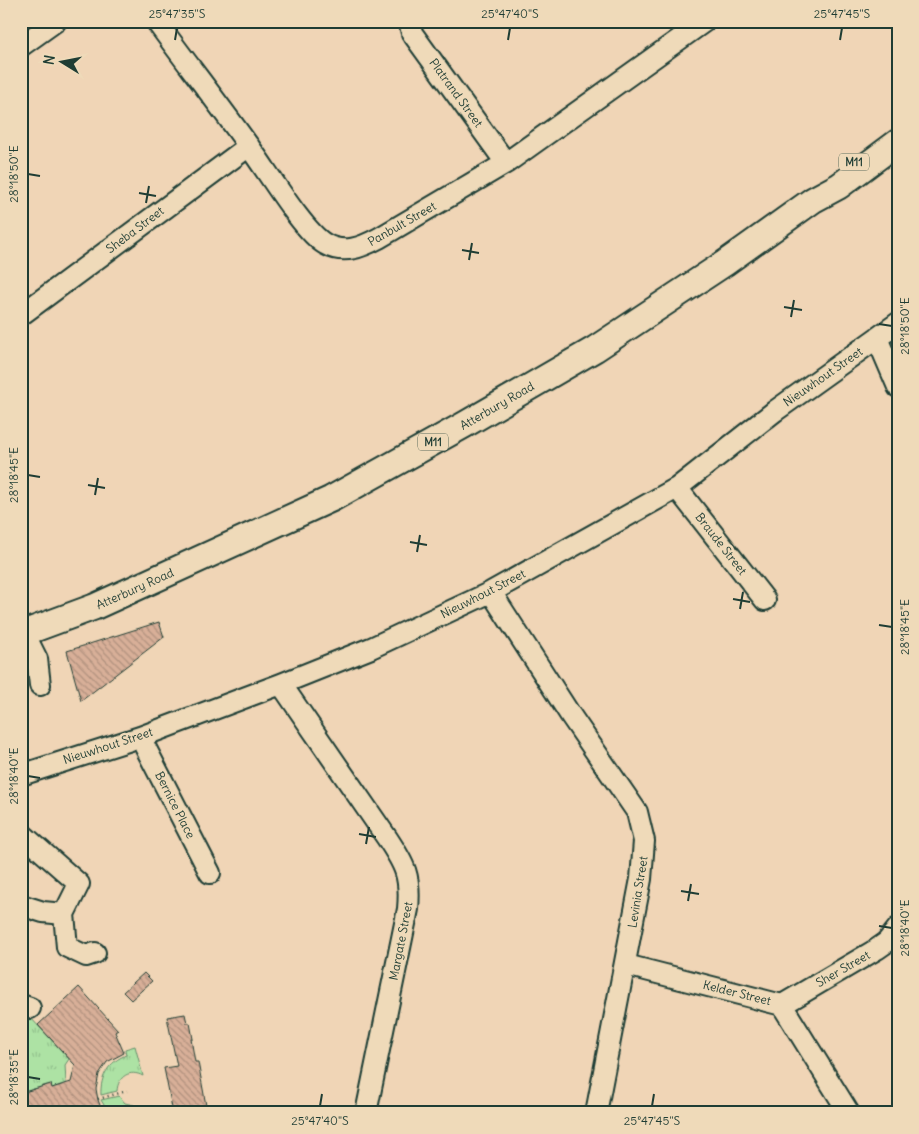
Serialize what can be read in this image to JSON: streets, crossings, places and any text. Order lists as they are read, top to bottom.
{
  "streets": {
    "main road": ["M11", "Atterbury Road"],
    "street": [
      "Platrand Street",
      "Panbult Street",
      "Sheba Street",
      "Nieuwhout Street",
      "Braude Street",
      "Bernice Place",
      "Levinia Street",
      "Margate Street",
      "Sher Street",
      "Kelder Street"
    ]
  },
  "crossings": [
    ["Platrand Street", "Panbult Street"],
    ["Panbult Street", "Sheba Street"],
    ["Nieuwhout Street", "Braude Street"],
    ["Nieuwhout Street", "Bernice Place"],
    ["Nieuwhout Street", "Levinia Street"],
    ["Nieuwhout Street", "Margate Street"],
    ["Levinia Street", "Kelder Street"],
    ["Sher Street", "Kelder Street"]
  ],
  "north": "left",
  "coordinates": [
    "25°47'35\"S",
    "25°47'40\"S",
    "25°47'45\"S",
    "28°18'50\"E",
    "28°18'45\"E",
    "28°18'40\"E",
    "28°18'35\"E"
  ]
}
